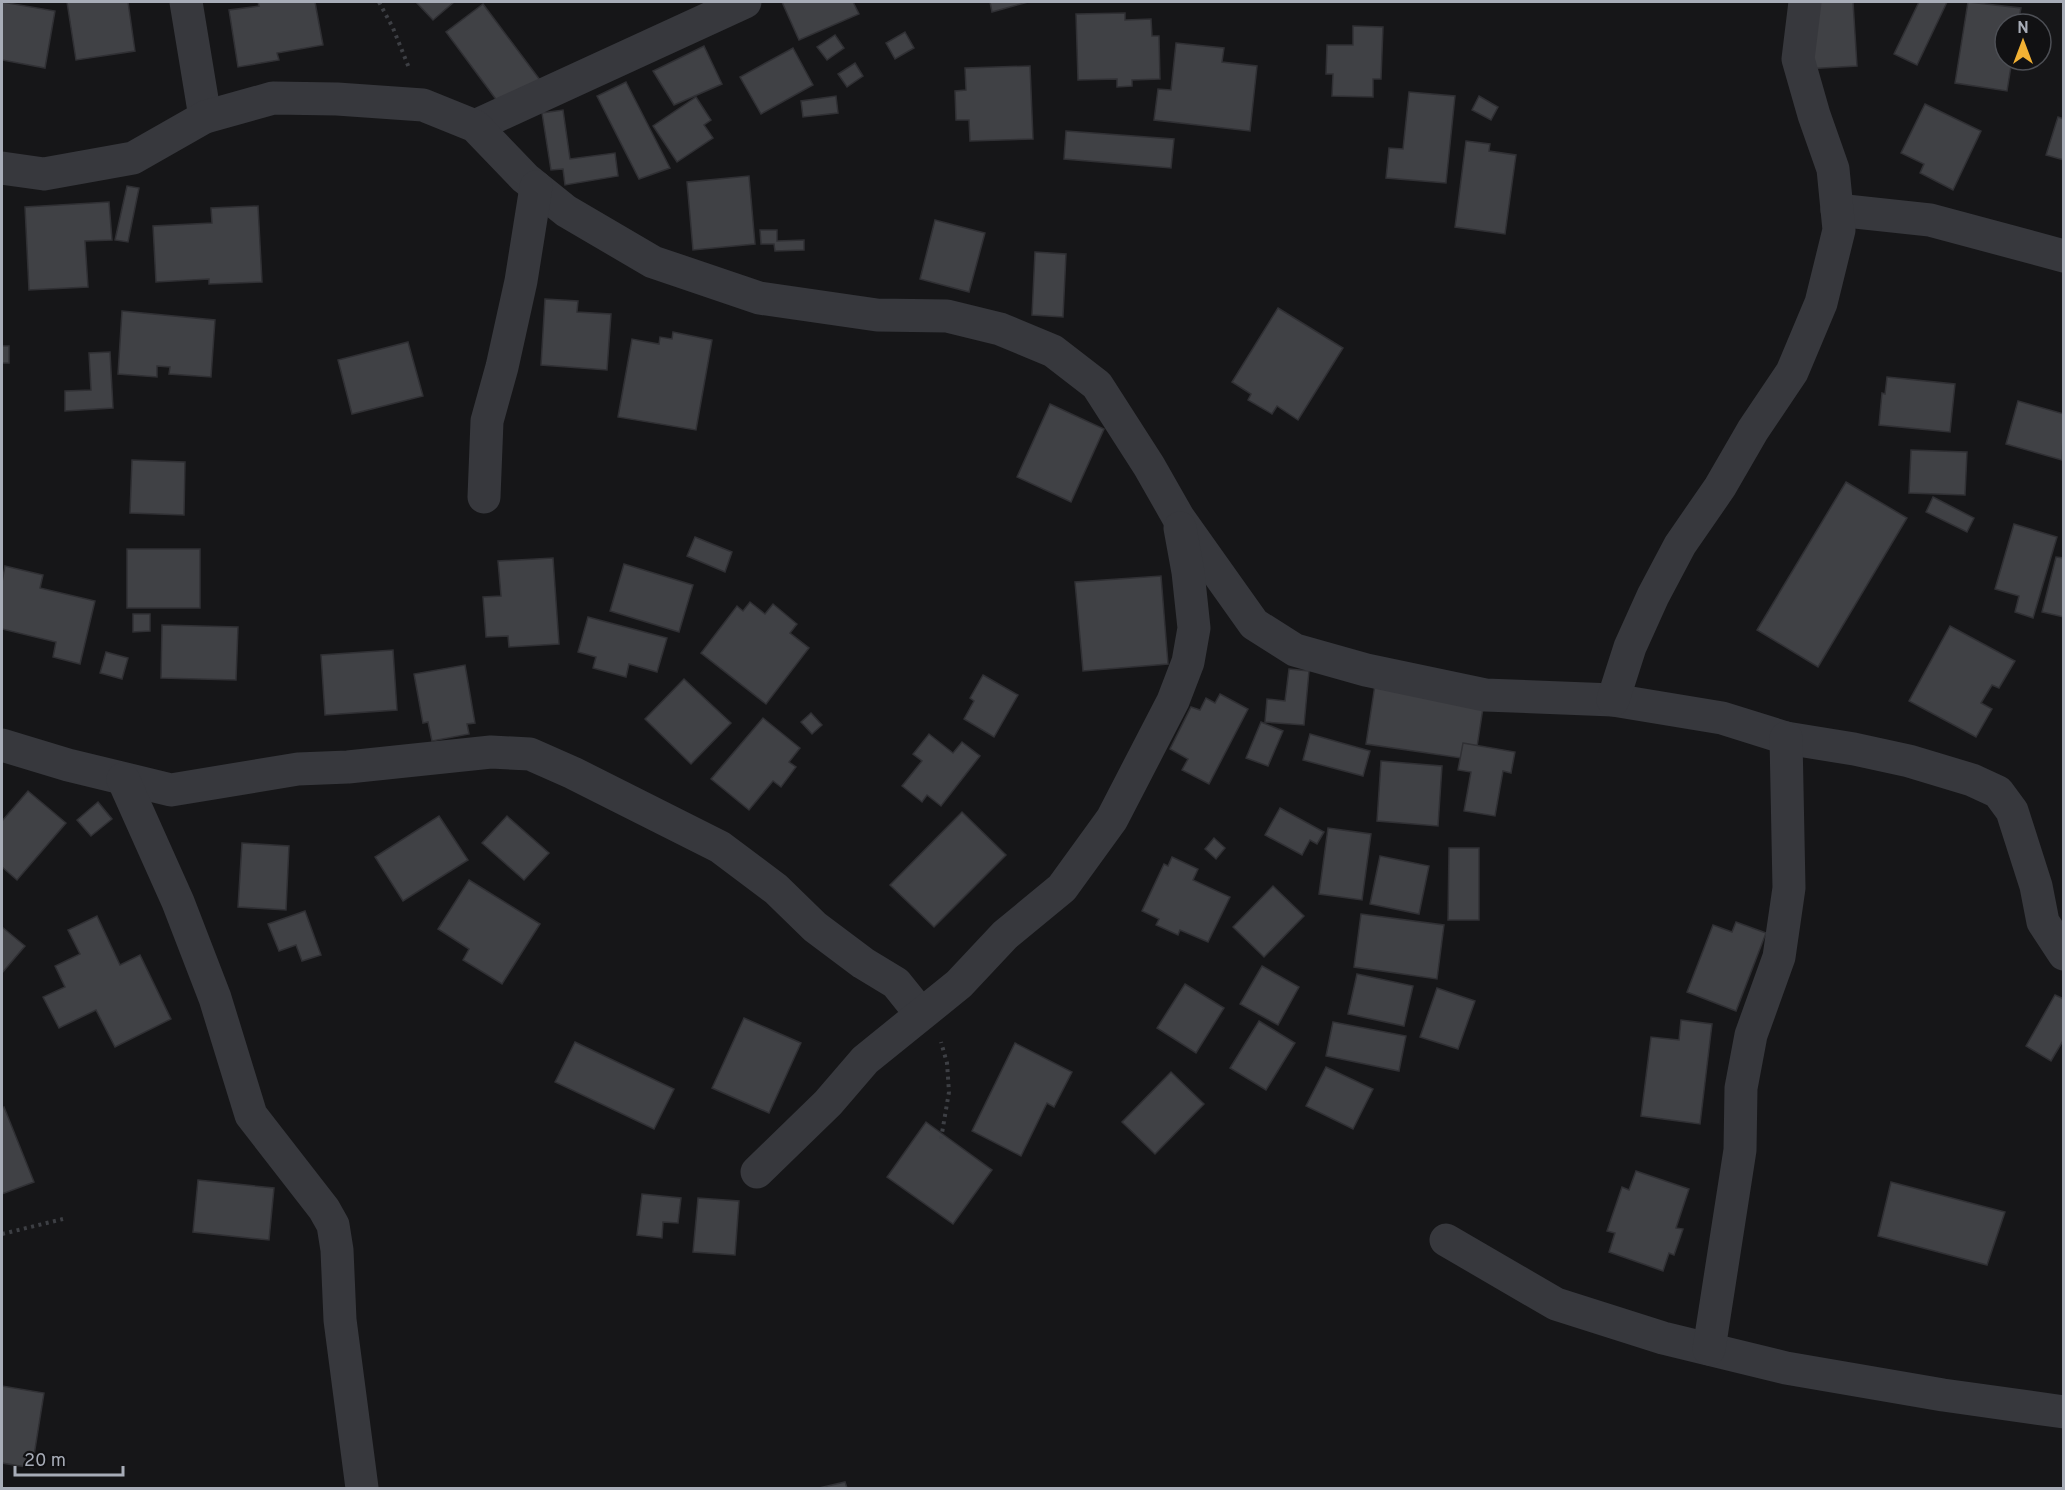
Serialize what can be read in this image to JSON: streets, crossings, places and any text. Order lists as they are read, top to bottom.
{
  "scale_bar": "20 m",
  "north": "top"
}
